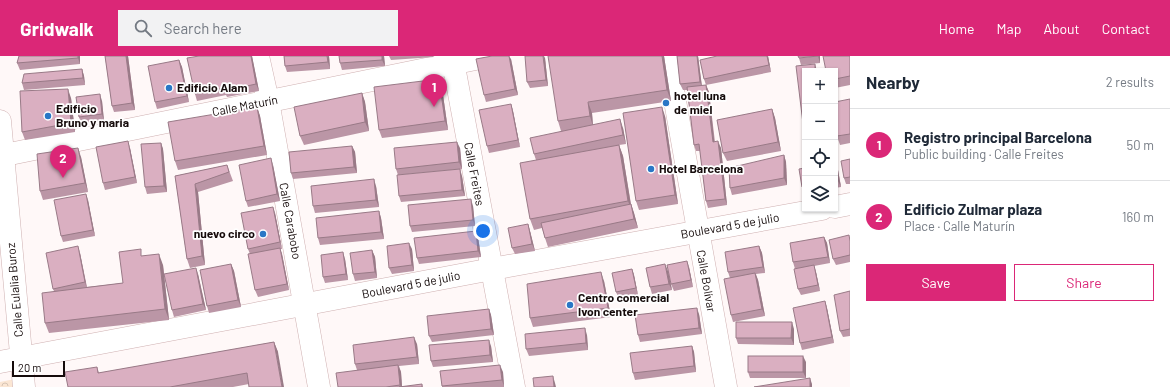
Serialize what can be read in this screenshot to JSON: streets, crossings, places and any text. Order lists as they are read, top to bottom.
{
  "streets": {
    "street": [
      "Calle Maturín",
      "Calle Freites",
      "Calle Carabobo",
      "Boulevard 5 de julio",
      "Calle Bolívar",
      "Calle Eulalia Buroz"
    ]
  },
  "crossings": [
    ["Calle Maturín", "Calle Freites"],
    ["Calle Maturín", "Calle Carabobo"],
    ["Calle Maturín", "Calle Eulalia Buroz"],
    ["Calle Freites", "Boulevard 5 de julio"],
    ["Calle Carabobo", "Boulevard 5 de julio"],
    ["Boulevard 5 de julio", "Calle Bolívar"],
    ["Boulevard 5 de julio", "Calle Eulalia Buroz"]
  ],
  "places": [
    "Edificio Alam",
    "hotel luna de miel",
    "Edificio Bruno y maria",
    "Hotel Barcelona",
    "nuevo circo",
    "Centro comercial Ivon center"
  ],
  "scale_bar": "20 m",
  "page": {
    "header": "Gridwalk",
    "search": "Search here",
    "nav": [
      "Home",
      "Map",
      "About",
      "Contact"
    ],
    "heading": ["Nearby", "2 results"],
    "map_buttons": ["+", "−"],
    "pins": ["1", "2"],
    "list": [
      {
        "mark": "1",
        "name": "Registro principal Barcelona",
        "note": "Public building · Calle Freites",
        "value": "50 m"
      },
      {
        "mark": "2",
        "name": "Edificio Zulmar plaza",
        "note": "Place · Calle Maturín",
        "value": "160 m"
      }
    ],
    "buttons": ["Save", "Share"],
    "scale": "20 m"
  }
}
